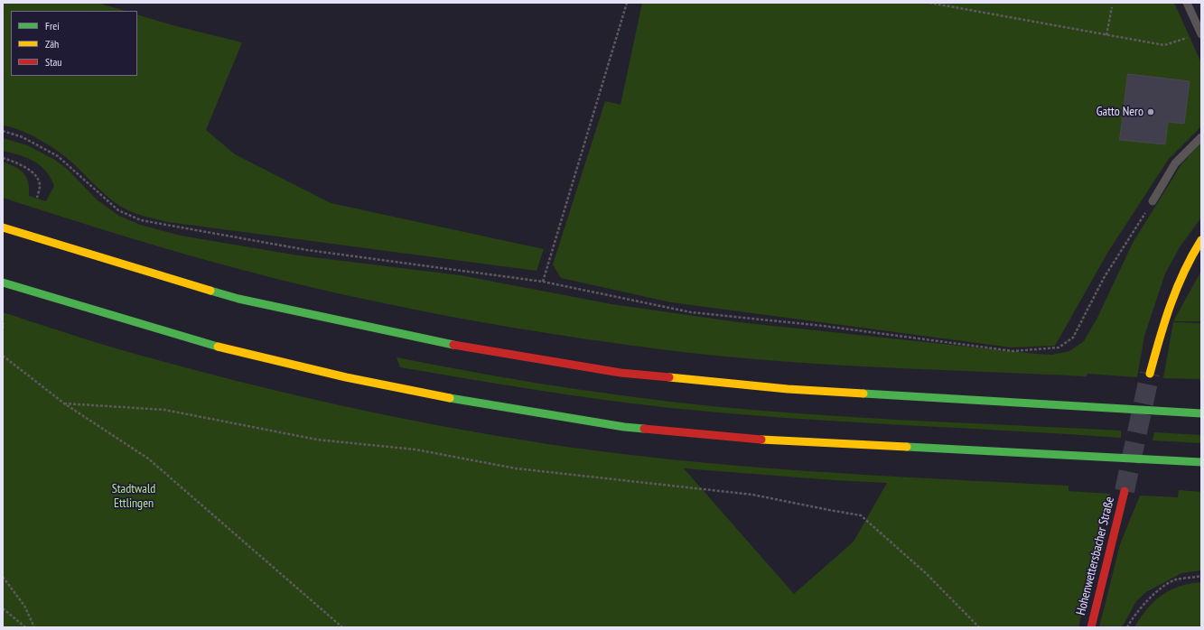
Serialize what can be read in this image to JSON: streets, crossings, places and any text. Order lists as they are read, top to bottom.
{
  "streets": {
    "main road": ["Hohenwettersbacher Straße"]
  },
  "parks": ["Stadtwald Ettlingen"],
  "places": ["Gatto Nero"],
  "legend": ["Frei", "Zäh", "Stau"]
}
